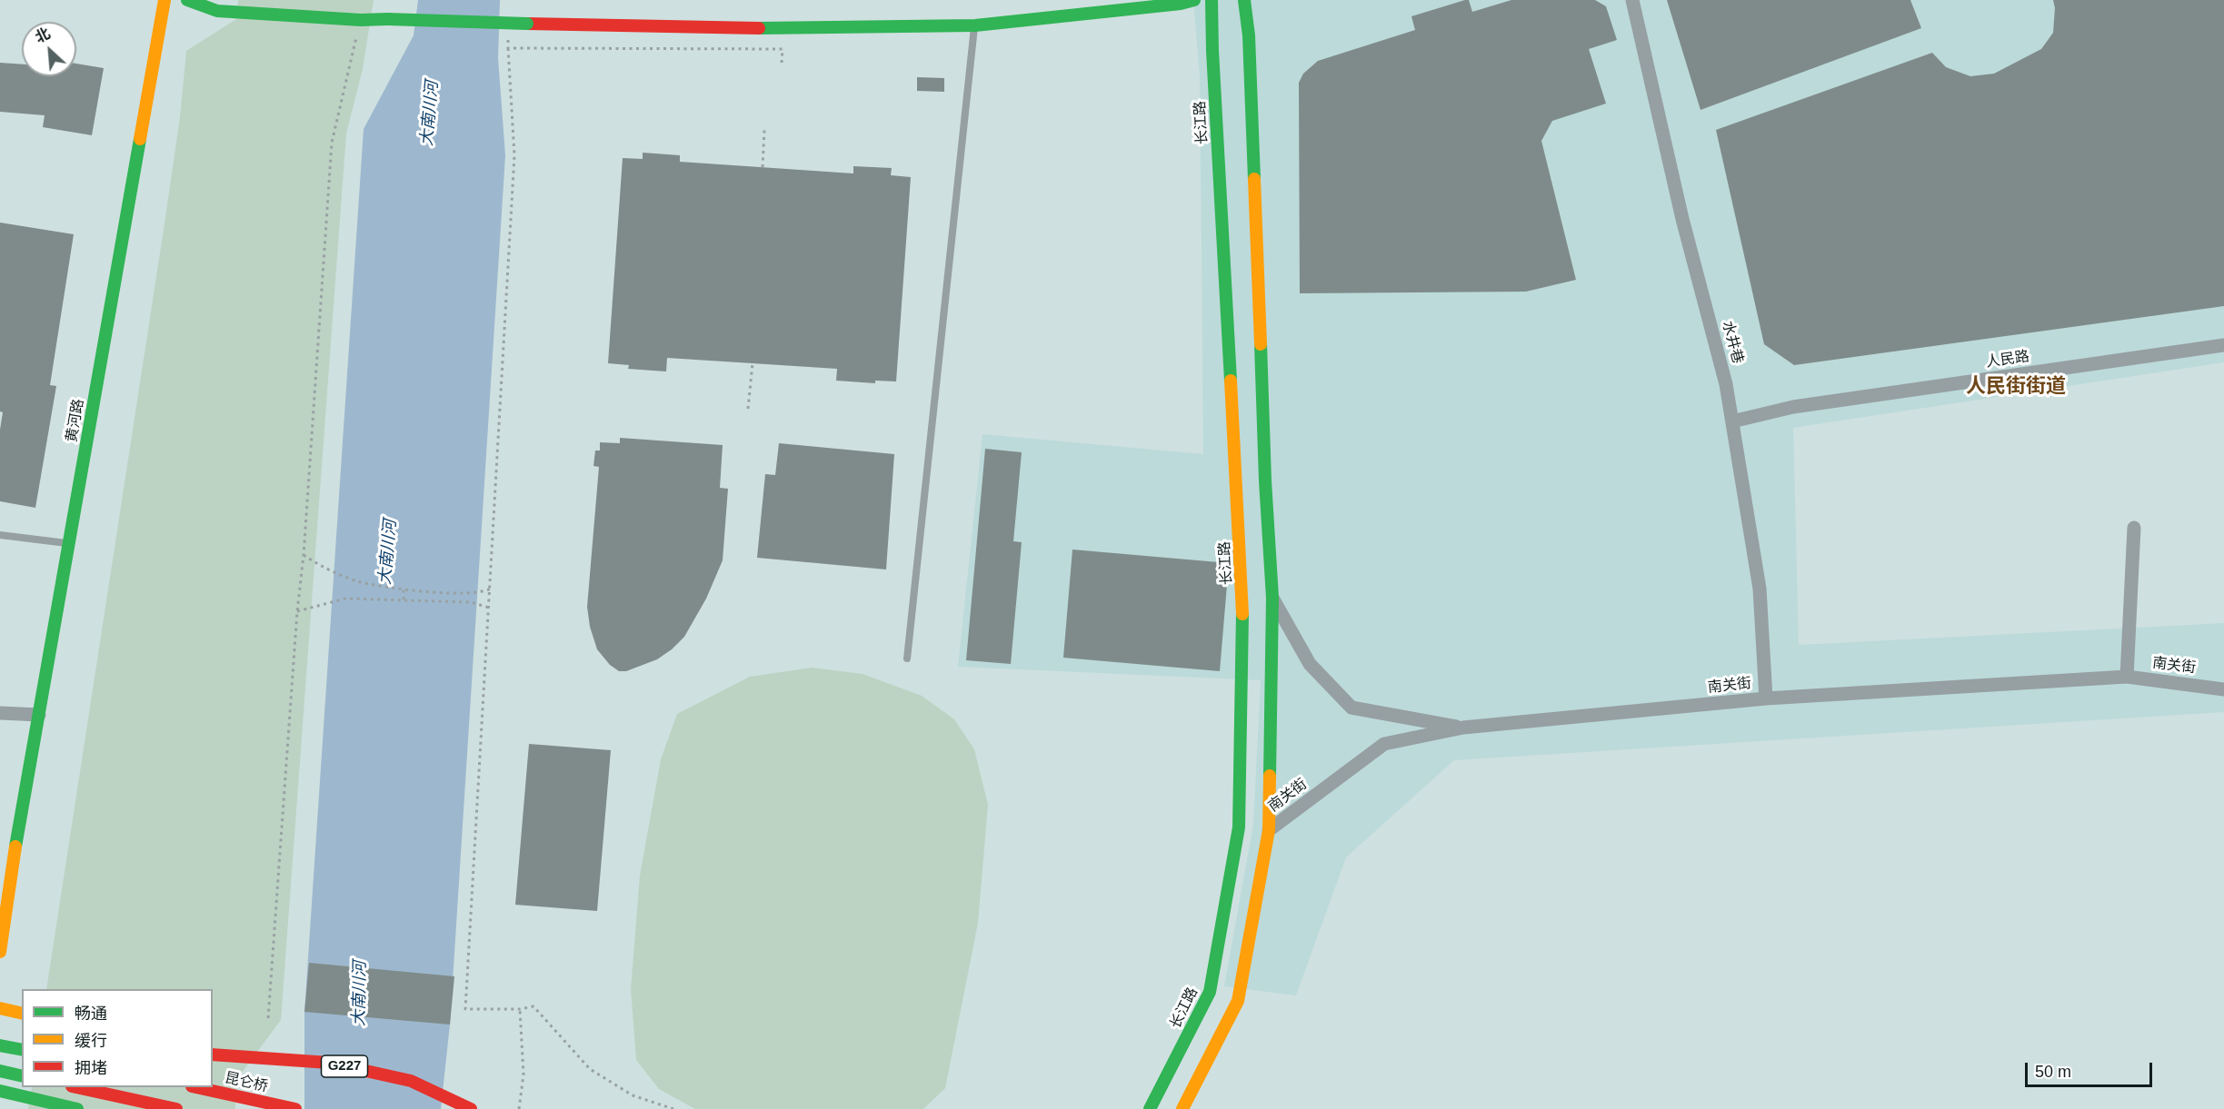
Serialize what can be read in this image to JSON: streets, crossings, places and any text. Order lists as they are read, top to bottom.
{
  "streets": {
    "main road": [
      "长江路",
      "黄河路",
      "G227",
      "昆仑桥"
    ],
    "street": ["水井巷", "人民路", "南关街"]
  },
  "crossings": [
    ["水井巷", "人民路"],
    ["水井巷", "南关街"]
  ],
  "districts": ["人民街街道"],
  "water": ["大南川河"],
  "legend": ["畅通", "缓行", "拥堵"],
  "scale_bar": "50 m",
  "north": "top left"
}
